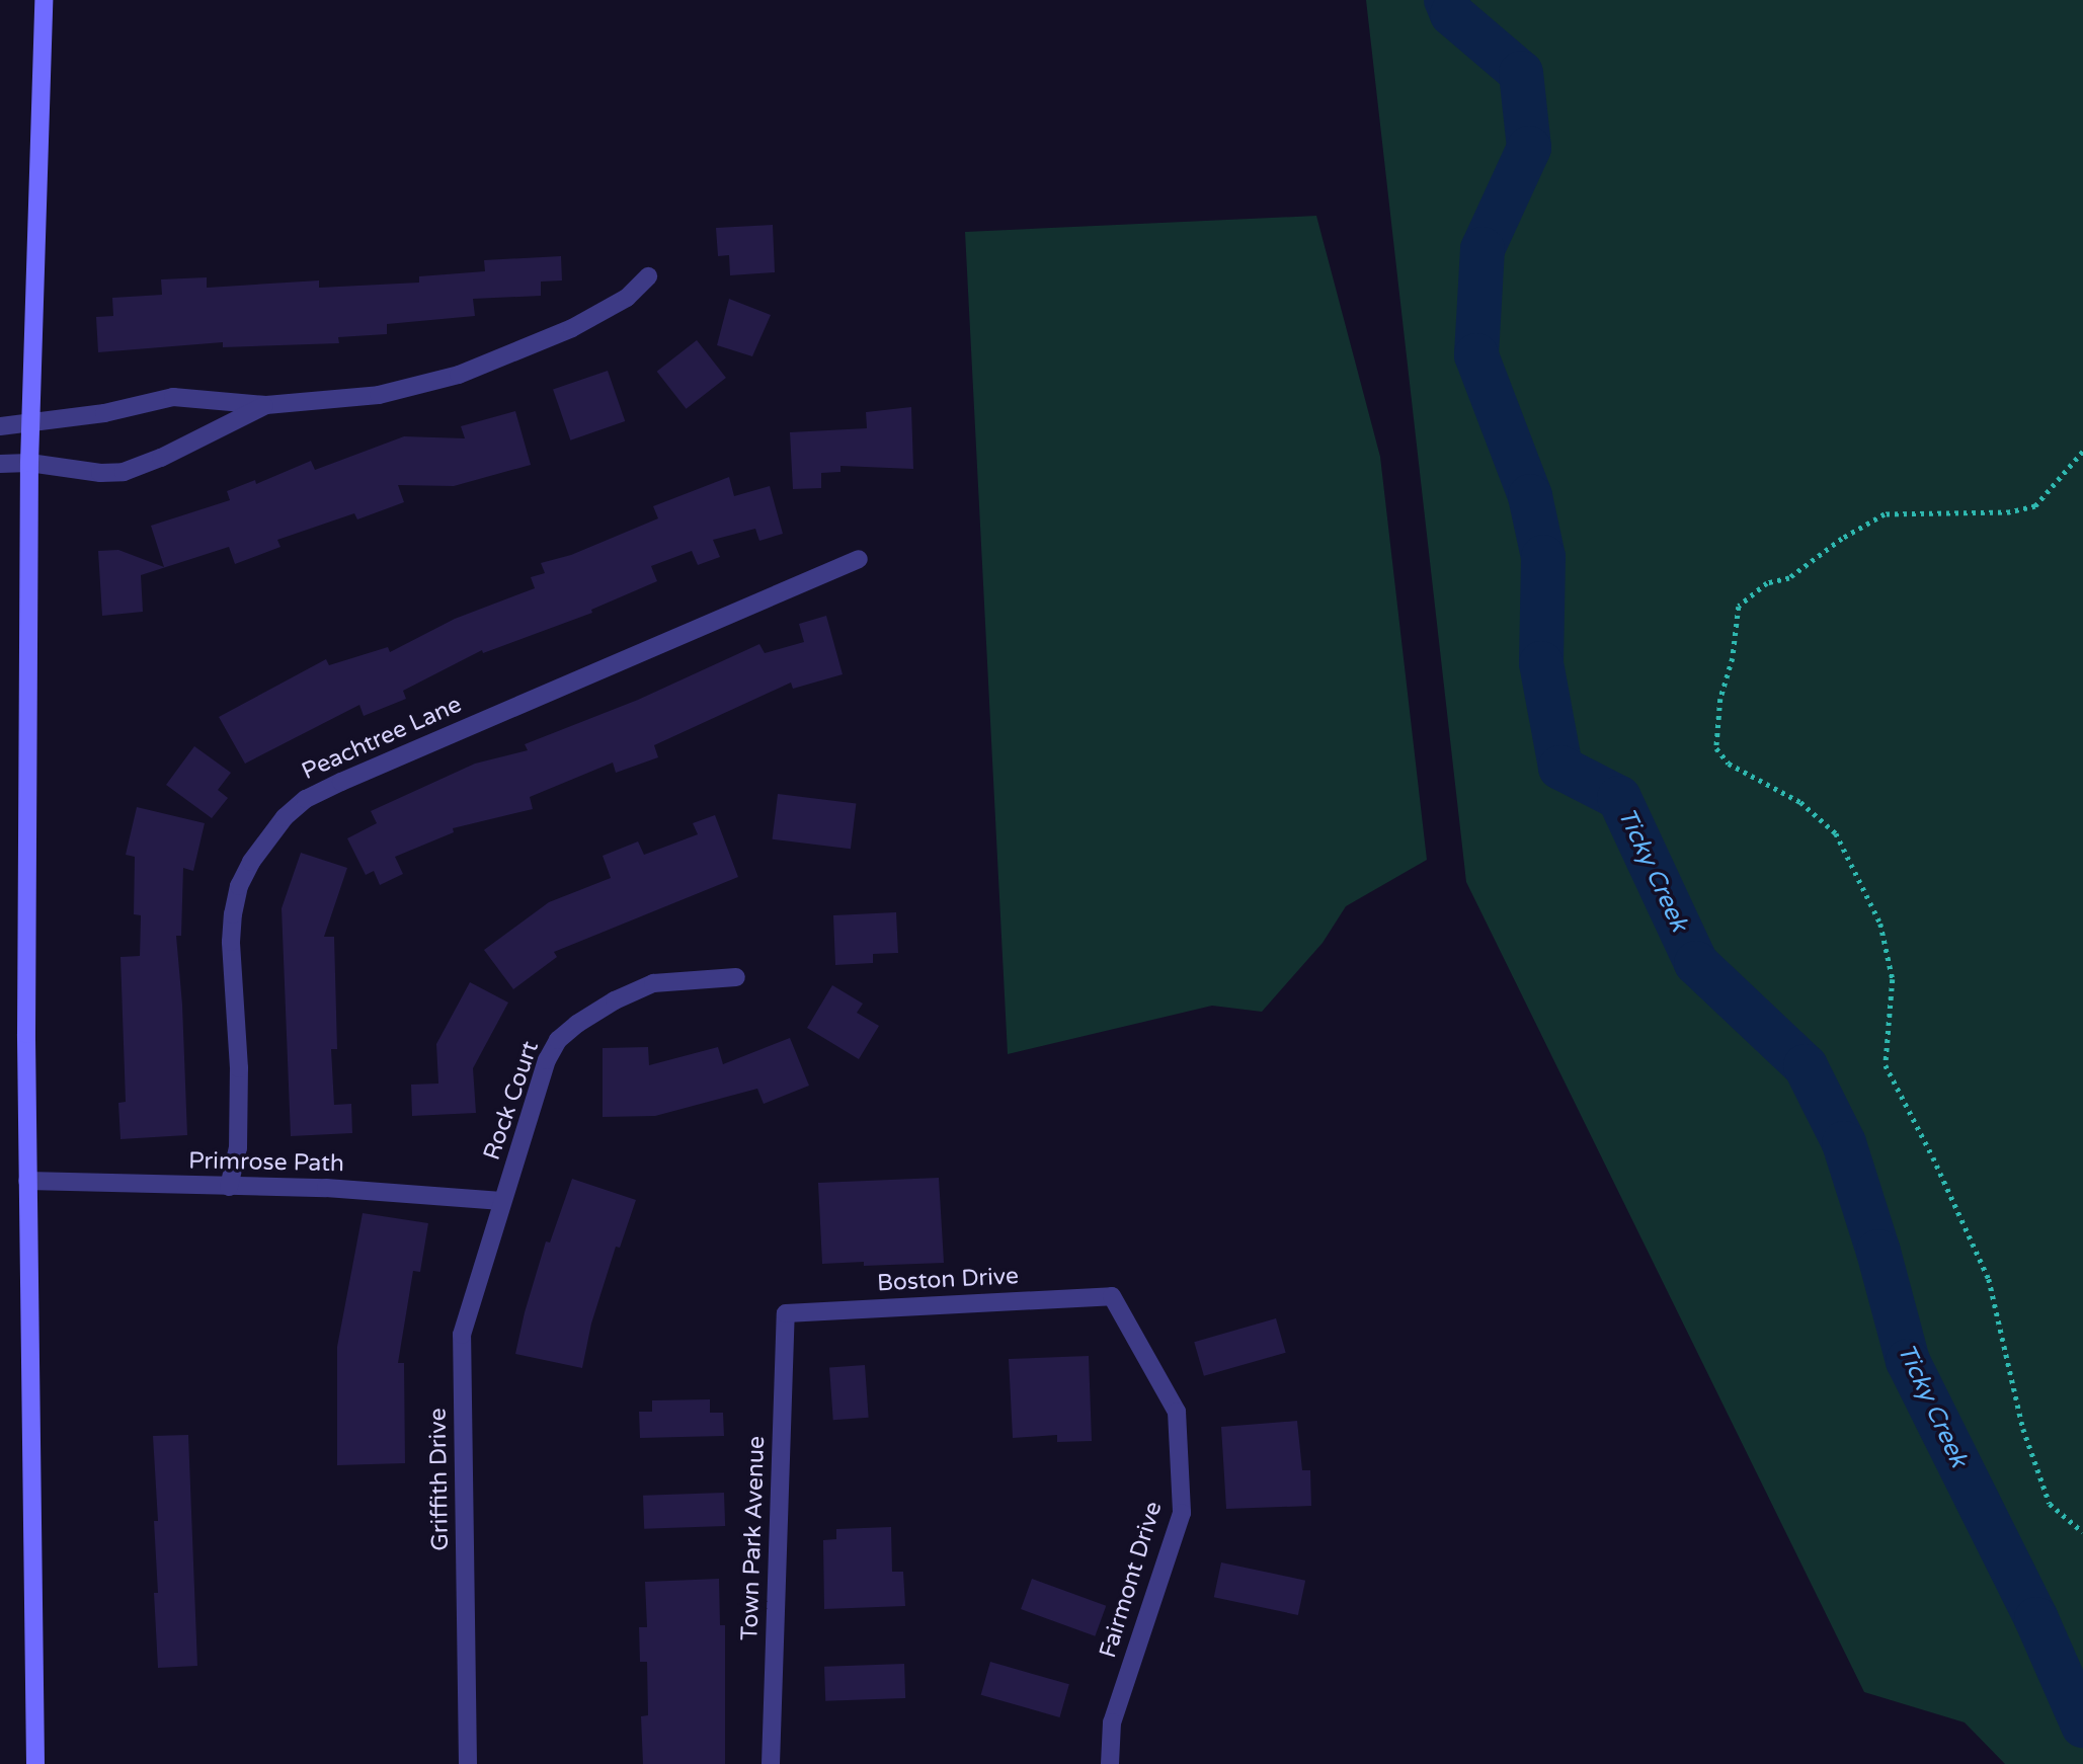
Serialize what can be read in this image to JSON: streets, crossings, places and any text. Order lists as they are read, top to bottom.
{
  "streets": {
    "street": [
      "Peachtree Lane",
      "Rock Court",
      "Primrose Path",
      "Boston Drive",
      "Griffith Drive",
      "Town Park Avenue",
      "Fairmont Drive"
    ]
  },
  "crossings": [
    ["Peachtree Lane", "Primrose Path"],
    ["Rock Court", "Primrose Path"],
    ["Rock Court", "Griffith Drive"],
    ["Primrose Path", "Griffith Drive"],
    ["Boston Drive", "Town Park Avenue"],
    ["Boston Drive", "Fairmont Drive"]
  ],
  "water": ["Ticky Creek"]
}
